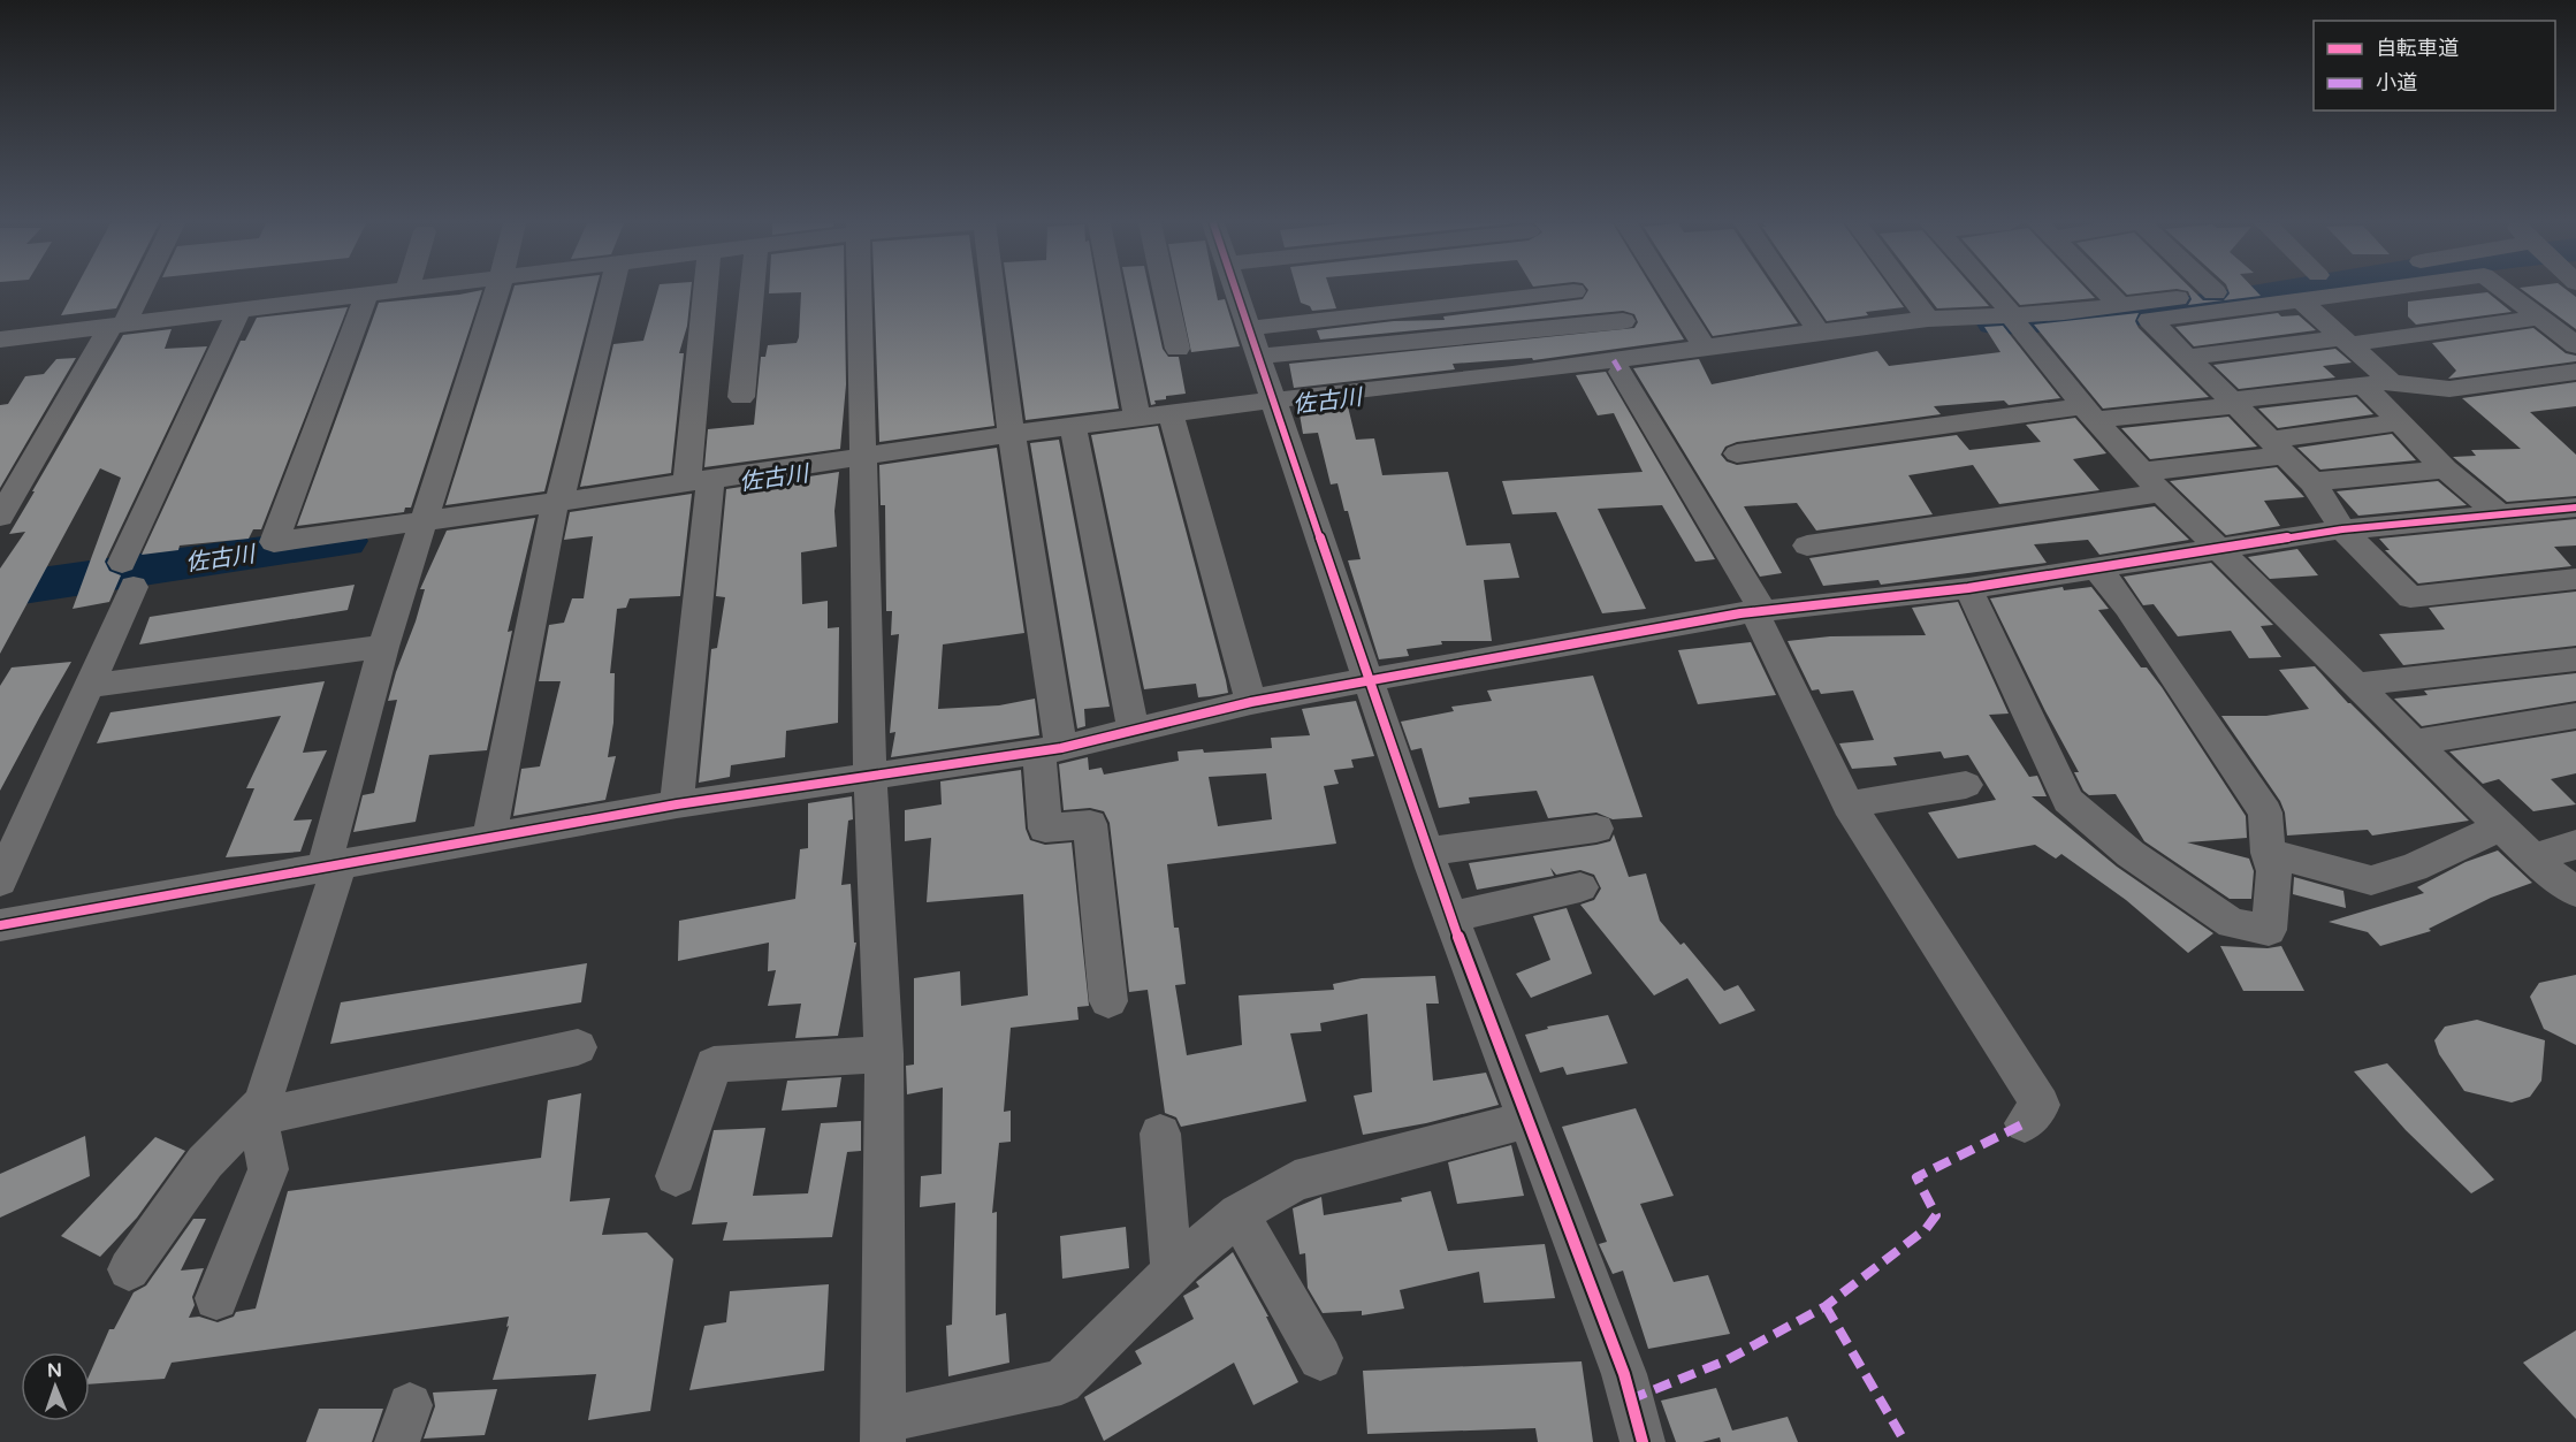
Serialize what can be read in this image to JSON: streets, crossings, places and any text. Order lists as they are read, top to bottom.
{
  "water": ["佐古川"],
  "legend": ["自転車道", "小道"],
  "north": "top"
}
